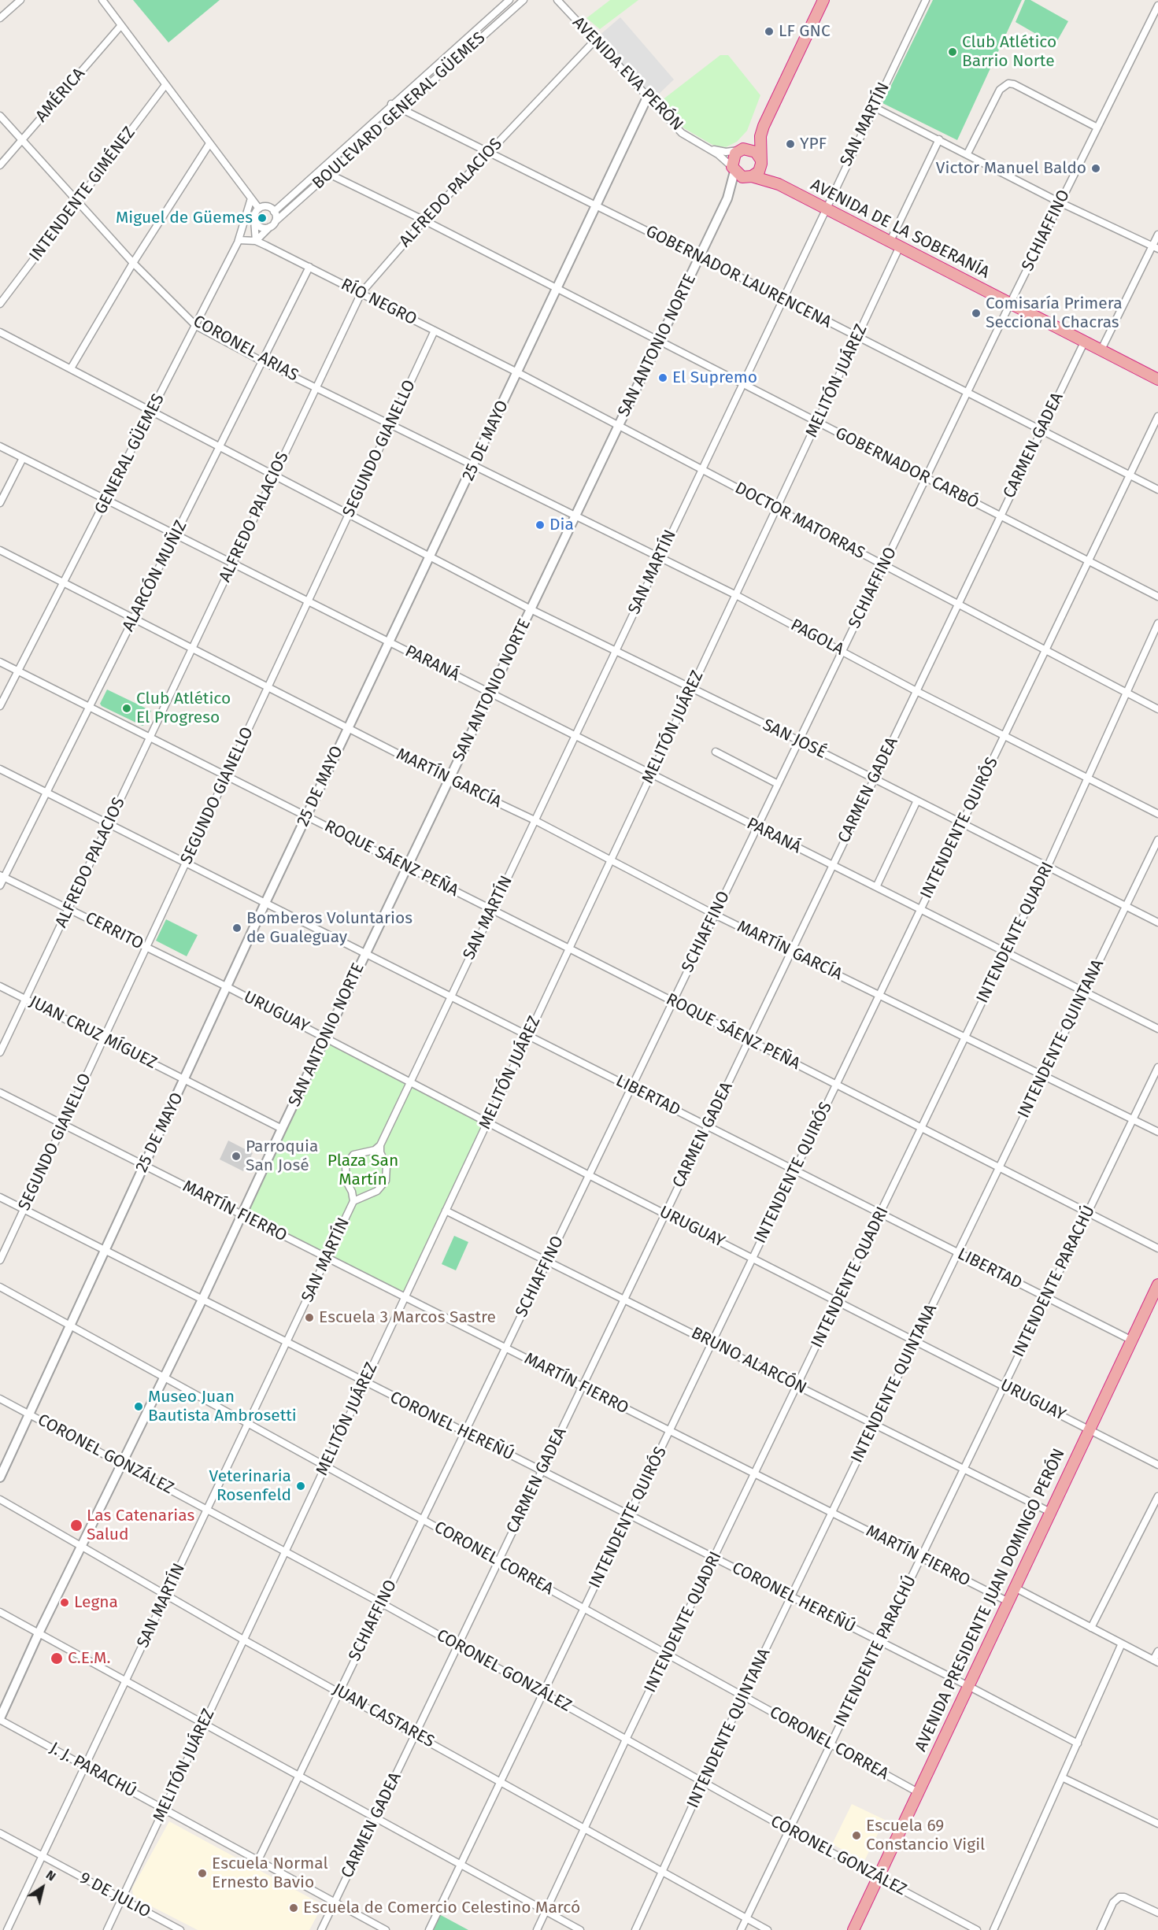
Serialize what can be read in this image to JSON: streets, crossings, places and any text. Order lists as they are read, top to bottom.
{
  "streets": {
    "highway": ["AVENIDA DE LA SOBERANÍA", "AVENIDA PRESIDENTE JUAN DOMINGO PERÓN"],
    "street": [
      "AVENIDA EVA PERÓN",
      "AMÉRICA",
      "BOULEVARD GENERAL GÜEMES",
      "SAN MARTÍN",
      "ALFREDO PALACIOS",
      "INTENDENTE GIMÉNEZ",
      "SCHIAFFINO",
      "GOBERNADOR LAURENCENA",
      "RÍO NEGRO",
      "SAN ANTONIO NORTE",
      "CORONEL ARIAS",
      "MELITÓN JUÁREZ",
      "25 DE MAYO",
      "CARMEN GADEA",
      "SEGUNDO GIANELLO",
      "GENERAL GÜEMES",
      "GOBERNADOR CARBÓ",
      "DOCTOR MATORRAS",
      "ALARCÓN MUÑIZ",
      "PAGOLA",
      "PARANÁ",
      "SAN JOSÉ",
      "MARTÍN GARCÍA",
      "INTENDENTE QUIRÓS",
      "ROQUE SÁENZ PEÑA",
      "CERRITO",
      "INTENDENTE QUADRI",
      "URUGUAY",
      "JUAN CRUZ MÍGUEZ",
      "INTENDENTE QUINTANA",
      "LIBERTAD",
      "MARTÍN FIERRO",
      "INTENDENTE PARACHÚ",
      "BRUNO ALARCÓN",
      "CORONEL HEREÑÚ",
      "CORONEL GONZÁLEZ",
      "CORONEL CORREA",
      "JUAN CASTARES",
      "J. J. PARACHÚ",
      "9 DE JULIO"
    ]
  },
  "crossings": [
    ["AVENIDA EVA PERÓN", "ALFREDO PALACIOS"],
    ["AVENIDA EVA PERÓN", "AVENIDA DE LA SOBERANÍA"],
    ["AVENIDA EVA PERÓN", "SAN ANTONIO NORTE"],
    ["AVENIDA EVA PERÓN", "25 DE MAYO"],
    ["AMÉRICA", "CORONEL ARIAS"],
    ["BOULEVARD GENERAL GÜEMES", "GOBERNADOR LAURENCENA"],
    ["BOULEVARD GENERAL GÜEMES", "RÍO NEGRO"],
    ["BOULEVARD GENERAL GÜEMES", "GOBERNADOR CARBÓ"],
    ["SAN MARTÍN", "AVENIDA DE LA SOBERANÍA"],
    ["SAN MARTÍN", "GOBERNADOR LAURENCENA"],
    ["SAN MARTÍN", "GOBERNADOR CARBÓ"],
    ["SAN MARTÍN", "DOCTOR MATORRAS"],
    ["SAN MARTÍN", "PAGOLA"],
    ["SAN MARTÍN", "PARANÁ"],
    ["SAN MARTÍN", "SAN JOSÉ"],
    ["SAN MARTÍN", "MARTÍN GARCÍA"],
    ["SAN MARTÍN", "ROQUE SÁENZ PEÑA"],
    ["SAN MARTÍN", "URUGUAY"],
    ["SAN MARTÍN", "LIBERTAD"],
    ["SAN MARTÍN", "MARTÍN FIERRO"],
    ["SAN MARTÍN", "CORONEL HEREÑÚ"],
    ["SAN MARTÍN", "CORONEL GONZÁLEZ"],
    ["SAN MARTÍN", "CORONEL CORREA"],
    ["SAN MARTÍN", "JUAN CASTARES"],
    ["SAN MARTÍN", "J. J. PARACHÚ"],
    ["SAN MARTÍN", "9 DE JULIO"],
    ["ALFREDO PALACIOS", "GOBERNADOR LAURENCENA"],
    ["ALFREDO PALACIOS", "RÍO NEGRO"],
    ["ALFREDO PALACIOS", "CORONEL ARIAS"],
    ["ALFREDO PALACIOS", "GOBERNADOR CARBÓ"],
    ["ALFREDO PALACIOS", "PARANÁ"],
    ["ALFREDO PALACIOS", "SAN JOSÉ"],
    ["ALFREDO PALACIOS", "MARTÍN GARCÍA"],
    ["ALFREDO PALACIOS", "ROQUE SÁENZ PEÑA"],
    ["ALFREDO PALACIOS", "CERRITO"],
    ["ALFREDO PALACIOS", "JUAN CRUZ MÍGUEZ"],
    ["ALFREDO PALACIOS", "LIBERTAD"],
    ["INTENDENTE GIMÉNEZ", "CORONEL ARIAS"],
    ["AVENIDA DE LA SOBERANÍA", "SCHIAFFINO"],
    ["AVENIDA DE LA SOBERANÍA", "SAN ANTONIO NORTE"],
    ["AVENIDA DE LA SOBERANÍA", "MELITÓN JUÁREZ"],
    ["AVENIDA DE LA SOBERANÍA", "CARMEN GADEA"],
    ["SCHIAFFINO", "GOBERNADOR LAURENCENA"],
    ["SCHIAFFINO", "GOBERNADOR CARBÓ"],
    ["SCHIAFFINO", "DOCTOR MATORRAS"],
    ["SCHIAFFINO", "PAGOLA"],
    ["SCHIAFFINO", "PARANÁ"],
    ["SCHIAFFINO", "SAN JOSÉ"],
    ["SCHIAFFINO", "MARTÍN GARCÍA"],
    ["SCHIAFFINO", "ROQUE SÁENZ PEÑA"],
    ["SCHIAFFINO", "URUGUAY"],
    ["SCHIAFFINO", "LIBERTAD"],
    ["SCHIAFFINO", "MARTÍN FIERRO"],
    ["SCHIAFFINO", "BRUNO ALARCÓN"],
    ["SCHIAFFINO", "CORONEL HEREÑÚ"],
    ["SCHIAFFINO", "CORONEL GONZÁLEZ"],
    ["SCHIAFFINO", "CORONEL CORREA"],
    ["SCHIAFFINO", "JUAN CASTARES"],
    ["SCHIAFFINO", "J. J. PARACHÚ"],
    ["GOBERNADOR LAURENCENA", "SAN ANTONIO NORTE"],
    ["GOBERNADOR LAURENCENA", "MELITÓN JUÁREZ"],
    ["GOBERNADOR LAURENCENA", "25 DE MAYO"],
    ["GOBERNADOR LAURENCENA", "CARMEN GADEA"],
    ["GOBERNADOR LAURENCENA", "INTENDENTE QUIRÓS"],
    ["RÍO NEGRO", "25 DE MAYO"],
    ["RÍO NEGRO", "SEGUNDO GIANELLO"],
    ["RÍO NEGRO", "GENERAL GÜEMES"],
    ["RÍO NEGRO", "DOCTOR MATORRAS"],
    ["RÍO NEGRO", "ALARCÓN MUÑIZ"],
    ["SAN ANTONIO NORTE", "GOBERNADOR CARBÓ"],
    ["SAN ANTONIO NORTE", "DOCTOR MATORRAS"],
    ["SAN ANTONIO NORTE", "PAGOLA"],
    ["SAN ANTONIO NORTE", "PARANÁ"],
    ["SAN ANTONIO NORTE", "SAN JOSÉ"],
    ["SAN ANTONIO NORTE", "MARTÍN GARCÍA"],
    ["SAN ANTONIO NORTE", "ROQUE SÁENZ PEÑA"],
    ["SAN ANTONIO NORTE", "URUGUAY"],
    ["SAN ANTONIO NORTE", "LIBERTAD"],
    ["SAN ANTONIO NORTE", "MARTÍN FIERRO"],
    ["SAN ANTONIO NORTE", "CORONEL HEREÑÚ"],
    ["SAN ANTONIO NORTE", "CORONEL GONZÁLEZ"],
    ["SAN ANTONIO NORTE", "CORONEL CORREA"],
    ["SAN ANTONIO NORTE", "JUAN CASTARES"],
    ["SAN ANTONIO NORTE", "J. J. PARACHÚ"],
    ["CORONEL ARIAS", "25 DE MAYO"],
    ["CORONEL ARIAS", "SEGUNDO GIANELLO"],
    ["CORONEL ARIAS", "GENERAL GÜEMES"],
    ["CORONEL ARIAS", "ALARCÓN MUÑIZ"],
    ["CORONEL ARIAS", "PAGOLA"],
    ["MELITÓN JUÁREZ", "GOBERNADOR CARBÓ"],
    ["MELITÓN JUÁREZ", "DOCTOR MATORRAS"],
    ["MELITÓN JUÁREZ", "PAGOLA"],
    ["MELITÓN JUÁREZ", "PARANÁ"],
    ["MELITÓN JUÁREZ", "SAN JOSÉ"],
    ["MELITÓN JUÁREZ", "MARTÍN GARCÍA"],
    ["MELITÓN JUÁREZ", "ROQUE SÁENZ PEÑA"],
    ["MELITÓN JUÁREZ", "URUGUAY"],
    ["MELITÓN JUÁREZ", "LIBERTAD"],
    ["MELITÓN JUÁREZ", "MARTÍN FIERRO"],
    ["MELITÓN JUÁREZ", "BRUNO ALARCÓN"],
    ["MELITÓN JUÁREZ", "CORONEL HEREÑÚ"],
    ["MELITÓN JUÁREZ", "CORONEL GONZÁLEZ"],
    ["MELITÓN JUÁREZ", "CORONEL CORREA"],
    ["MELITÓN JUÁREZ", "JUAN CASTARES"],
    ["MELITÓN JUÁREZ", "J. J. PARACHÚ"],
    ["MELITÓN JUÁREZ", "9 DE JULIO"],
    ["25 DE MAYO", "GOBERNADOR CARBÓ"],
    ["25 DE MAYO", "DOCTOR MATORRAS"],
    ["25 DE MAYO", "PAGOLA"],
    ["25 DE MAYO", "PARANÁ"],
    ["25 DE MAYO", "SAN JOSÉ"],
    ["25 DE MAYO", "MARTÍN GARCÍA"],
    ["25 DE MAYO", "ROQUE SÁENZ PEÑA"],
    ["25 DE MAYO", "CERRITO"],
    ["25 DE MAYO", "URUGUAY"],
    ["25 DE MAYO", "JUAN CRUZ MÍGUEZ"],
    ["25 DE MAYO", "LIBERTAD"],
    ["25 DE MAYO", "MARTÍN FIERRO"],
    ["25 DE MAYO", "CORONEL HEREÑÚ"],
    ["25 DE MAYO", "CORONEL GONZÁLEZ"],
    ["25 DE MAYO", "CORONEL CORREA"],
    ["CARMEN GADEA", "GOBERNADOR CARBÓ"],
    ["CARMEN GADEA", "DOCTOR MATORRAS"],
    ["CARMEN GADEA", "PAGOLA"],
    ["CARMEN GADEA", "PARANÁ"],
    ["CARMEN GADEA", "SAN JOSÉ"],
    ["CARMEN GADEA", "MARTÍN GARCÍA"],
    ["CARMEN GADEA", "ROQUE SÁENZ PEÑA"],
    ["CARMEN GADEA", "URUGUAY"],
    ["CARMEN GADEA", "LIBERTAD"],
    ["CARMEN GADEA", "MARTÍN FIERRO"],
    ["CARMEN GADEA", "BRUNO ALARCÓN"],
    ["CARMEN GADEA", "CORONEL HEREÑÚ"],
    ["CARMEN GADEA", "CORONEL GONZÁLEZ"],
    ["CARMEN GADEA", "CORONEL CORREA"],
    ["CARMEN GADEA", "JUAN CASTARES"],
    ["CARMEN GADEA", "J. J. PARACHÚ"],
    ["SEGUNDO GIANELLO", "PARANÁ"],
    ["SEGUNDO GIANELLO", "SAN JOSÉ"],
    ["SEGUNDO GIANELLO", "MARTÍN GARCÍA"],
    ["SEGUNDO GIANELLO", "ROQUE SÁENZ PEÑA"],
    ["SEGUNDO GIANELLO", "CERRITO"],
    ["SEGUNDO GIANELLO", "JUAN CRUZ MÍGUEZ"],
    ["SEGUNDO GIANELLO", "LIBERTAD"],
    ["SEGUNDO GIANELLO", "MARTÍN FIERRO"],
    ["SEGUNDO GIANELLO", "CORONEL HEREÑÚ"],
    ["GENERAL GÜEMES", "PARANÁ"],
    ["GENERAL GÜEMES", "SAN JOSÉ"],
    ["GENERAL GÜEMES", "MARTÍN GARCÍA"],
    ["GENERAL GÜEMES", "ROQUE SÁENZ PEÑA"],
    ["GOBERNADOR CARBÓ", "INTENDENTE QUIRÓS"],
    ["DOCTOR MATORRAS", "INTENDENTE QUIRÓS"],
    ["DOCTOR MATORRAS", "INTENDENTE QUADRI"],
    ["ALARCÓN MUÑIZ", "PARANÁ"],
    ["ALARCÓN MUÑIZ", "SAN JOSÉ"],
    ["ALARCÓN MUÑIZ", "MARTÍN GARCÍA"],
    ["ALARCÓN MUÑIZ", "ROQUE SÁENZ PEÑA"],
    ["ALARCÓN MUÑIZ", "CERRITO"],
    ["ALARCÓN MUÑIZ", "LIBERTAD"],
    ["PAGOLA", "INTENDENTE QUIRÓS"],
    ["PAGOLA", "INTENDENTE QUADRI"],
    ["PARANÁ", "INTENDENTE QUIRÓS"],
    ["PARANÁ", "INTENDENTE QUADRI"],
    ["PARANÁ", "INTENDENTE QUINTANA"],
    ["SAN JOSÉ", "INTENDENTE QUIRÓS"],
    ["SAN JOSÉ", "INTENDENTE QUADRI"],
    ["SAN JOSÉ", "INTENDENTE QUINTANA"],
    ["MARTÍN GARCÍA", "INTENDENTE QUIRÓS"],
    ["MARTÍN GARCÍA", "INTENDENTE QUADRI"],
    ["MARTÍN GARCÍA", "INTENDENTE QUINTANA"],
    ["MARTÍN GARCÍA", "INTENDENTE PARACHÚ"],
    ["INTENDENTE QUIRÓS", "ROQUE SÁENZ PEÑA"],
    ["INTENDENTE QUIRÓS", "URUGUAY"],
    ["INTENDENTE QUIRÓS", "LIBERTAD"],
    ["INTENDENTE QUIRÓS", "MARTÍN FIERRO"],
    ["INTENDENTE QUIRÓS", "BRUNO ALARCÓN"],
    ["INTENDENTE QUIRÓS", "CORONEL HEREÑÚ"],
    ["INTENDENTE QUIRÓS", "CORONEL GONZÁLEZ"],
    ["INTENDENTE QUIRÓS", "CORONEL CORREA"],
    ["INTENDENTE QUIRÓS", "JUAN CASTARES"],
    ["ROQUE SÁENZ PEÑA", "INTENDENTE QUADRI"],
    ["ROQUE SÁENZ PEÑA", "INTENDENTE QUINTANA"],
    ["ROQUE SÁENZ PEÑA", "INTENDENTE PARACHÚ"],
    ["CERRITO", "URUGUAY"],
    ["INTENDENTE QUADRI", "URUGUAY"],
    ["INTENDENTE QUADRI", "LIBERTAD"],
    ["INTENDENTE QUADRI", "MARTÍN FIERRO"],
    ["INTENDENTE QUADRI", "BRUNO ALARCÓN"],
    ["INTENDENTE QUADRI", "CORONEL HEREÑÚ"],
    ["INTENDENTE QUADRI", "CORONEL GONZÁLEZ"],
    ["INTENDENTE QUADRI", "CORONEL CORREA"],
    ["INTENDENTE QUADRI", "JUAN CASTARES"],
    ["URUGUAY", "INTENDENTE QUINTANA"],
    ["URUGUAY", "INTENDENTE PARACHÚ"],
    ["URUGUAY", "AVENIDA PRESIDENTE JUAN DOMINGO PERÓN"],
    ["INTENDENTE QUINTANA", "LIBERTAD"],
    ["INTENDENTE QUINTANA", "MARTÍN FIERRO"],
    ["INTENDENTE QUINTANA", "BRUNO ALARCÓN"],
    ["INTENDENTE QUINTANA", "CORONEL HEREÑÚ"],
    ["INTENDENTE QUINTANA", "CORONEL GONZÁLEZ"],
    ["INTENDENTE QUINTANA", "CORONEL CORREA"],
    ["INTENDENTE QUINTANA", "JUAN CASTARES"],
    ["LIBERTAD", "INTENDENTE PARACHÚ"],
    ["LIBERTAD", "AVENIDA PRESIDENTE JUAN DOMINGO PERÓN"],
    ["MARTÍN FIERRO", "INTENDENTE PARACHÚ"],
    ["MARTÍN FIERRO", "AVENIDA PRESIDENTE JUAN DOMINGO PERÓN"],
    ["INTENDENTE PARACHÚ", "BRUNO ALARCÓN"],
    ["INTENDENTE PARACHÚ", "CORONEL HEREÑÚ"],
    ["INTENDENTE PARACHÚ", "CORONEL GONZÁLEZ"],
    ["INTENDENTE PARACHÚ", "CORONEL CORREA"],
    ["INTENDENTE PARACHÚ", "JUAN CASTARES"],
    ["BRUNO ALARCÓN", "AVENIDA PRESIDENTE JUAN DOMINGO PERÓN"],
    ["CORONEL HEREÑÚ", "AVENIDA PRESIDENTE JUAN DOMINGO PERÓN"],
    ["CORONEL GONZÁLEZ", "AVENIDA PRESIDENTE JUAN DOMINGO PERÓN"],
    ["CORONEL CORREA", "AVENIDA PRESIDENTE JUAN DOMINGO PERÓN"]
  ],
  "parks": ["Plaza San Martín"],
  "places": [
    "LF GNC",
    "Club Atlético Barrio Norte",
    "YPF",
    "Victor Manuel Baldo",
    "Miguel de Güemes",
    "Comisaría Primera Seccional Chacras",
    "El Supremo",
    "Dia",
    "Club Atlético El Progreso",
    "Bomberos Voluntarios de Gualeguay",
    "Parroquia San José",
    "Escuela 3 Marcos Sastre",
    "Museo Juan Bautista Ambrosetti",
    "Veterinaria Rosenfeld",
    "Las Catenarias Salud",
    "Legna",
    "C.E.M.",
    "Escuela 69 Constancio Vigil",
    "Escuela Normal Ernesto Bavio",
    "Escuela de Comercio Celestino Marcó"
  ],
  "north": "top right"
}
